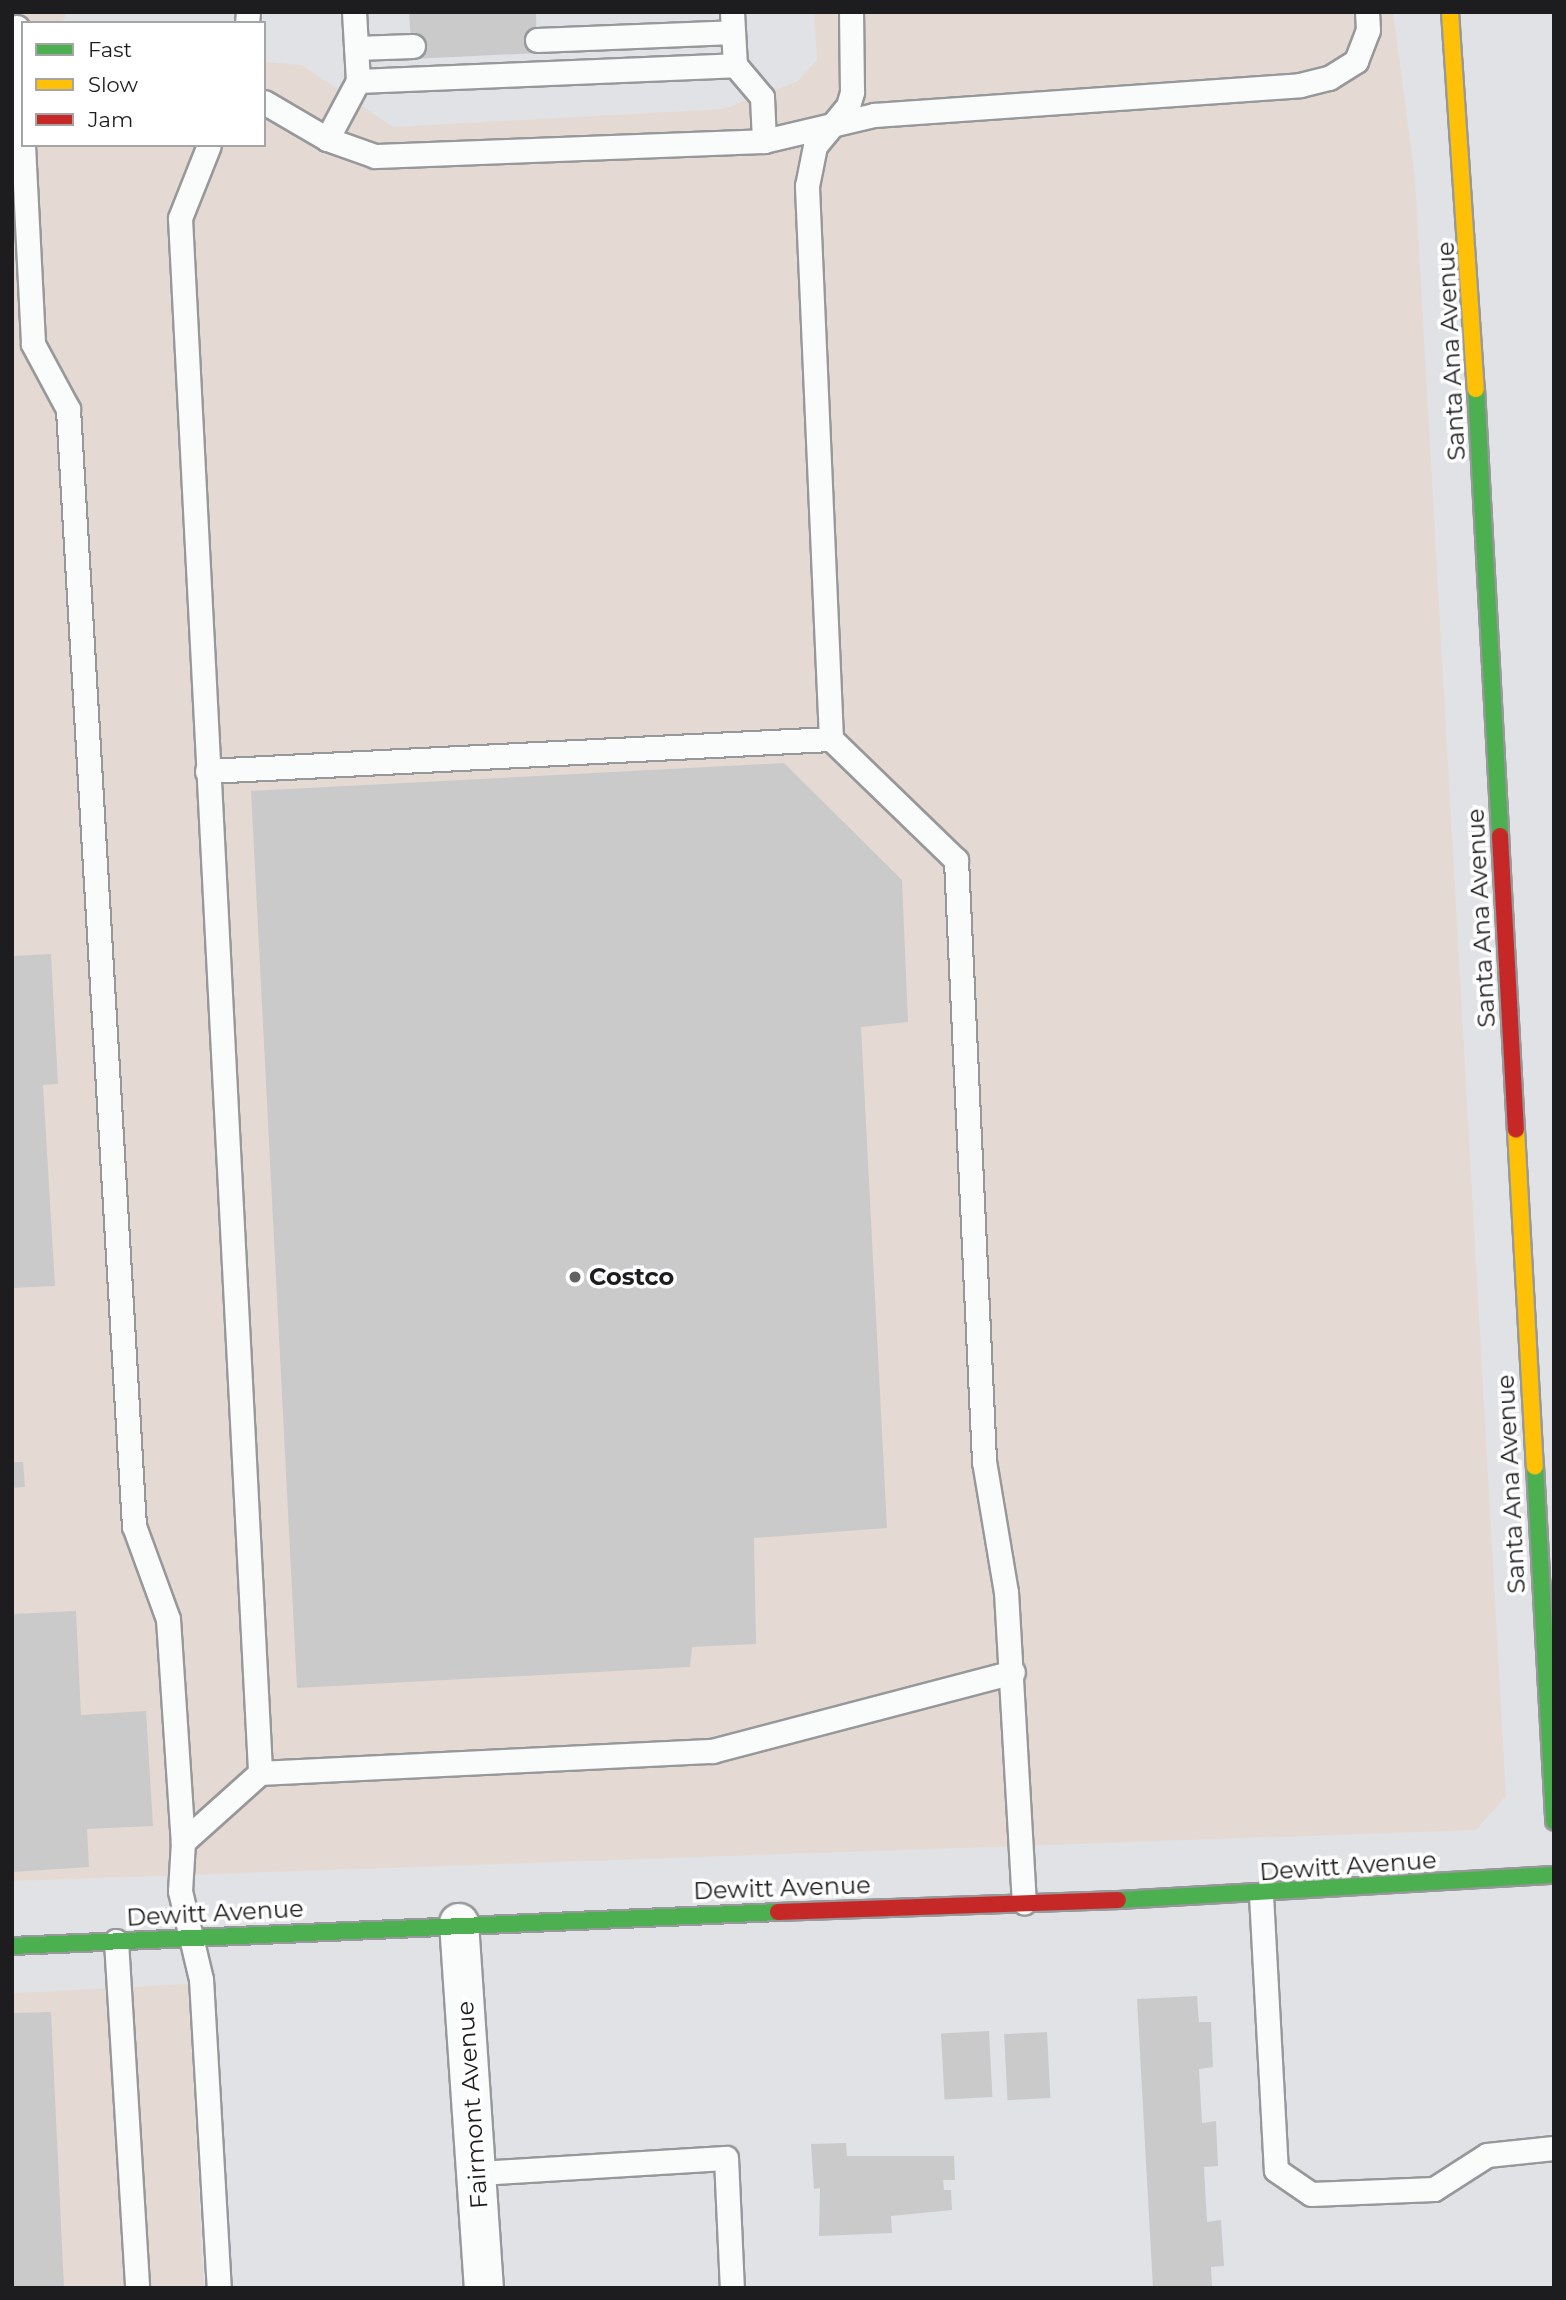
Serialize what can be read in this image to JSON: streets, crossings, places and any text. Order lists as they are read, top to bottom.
{
  "streets": {
    "street": ["Santa Ana Avenue", "Dewitt Avenue", "Fairmont Avenue"]
  },
  "crossings": [
    ["Dewitt Avenue", "Fairmont Avenue"]
  ],
  "places": ["Costco"],
  "legend": ["Fast", "Slow", "Jam"]
}
